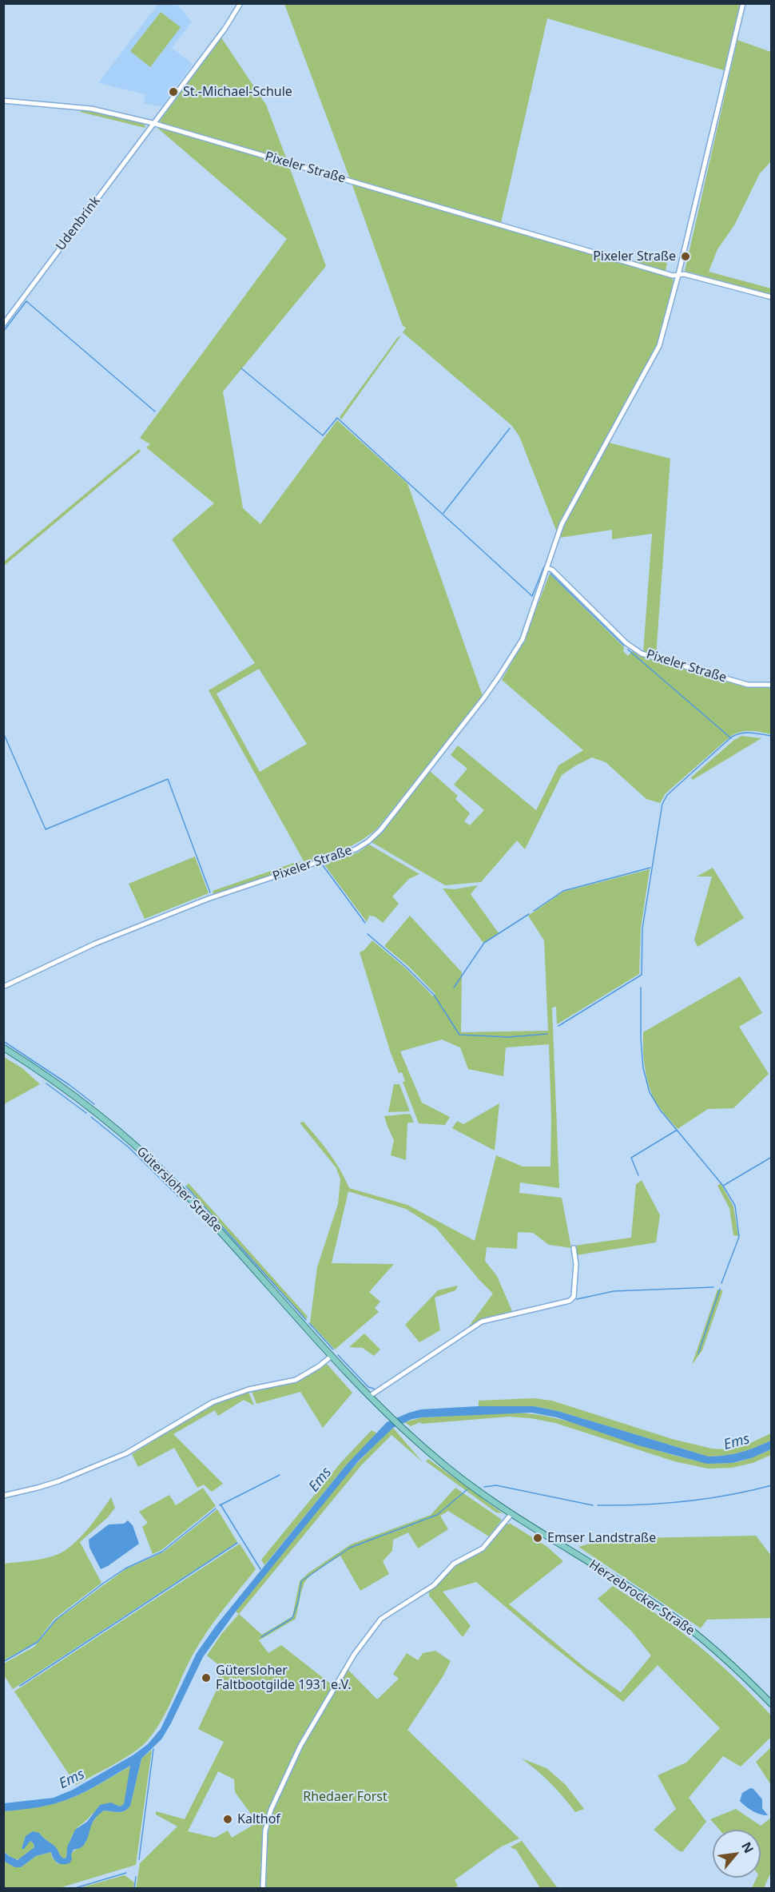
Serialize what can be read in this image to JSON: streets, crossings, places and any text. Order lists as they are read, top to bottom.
{
  "streets": {
    "main road": ["Gütersloher Straße", "Herzebrocker Straße"],
    "street": ["Pixeler Straße", "Udenbrink"]
  },
  "crossings": [
    ["Pixeler Straße", "Udenbrink"],
    ["Gütersloher Straße", "Herzebrocker Straße"]
  ],
  "water": ["Ems"],
  "parks": ["Rhedaer Forst"],
  "places": [
    "St.-Michael-Schule",
    "Pixeler Straße",
    "Emser Landstraße",
    "Gütersloher Faltbootgilde 1931 e.V.",
    "Kalthof"
  ],
  "north": "top right"
}
